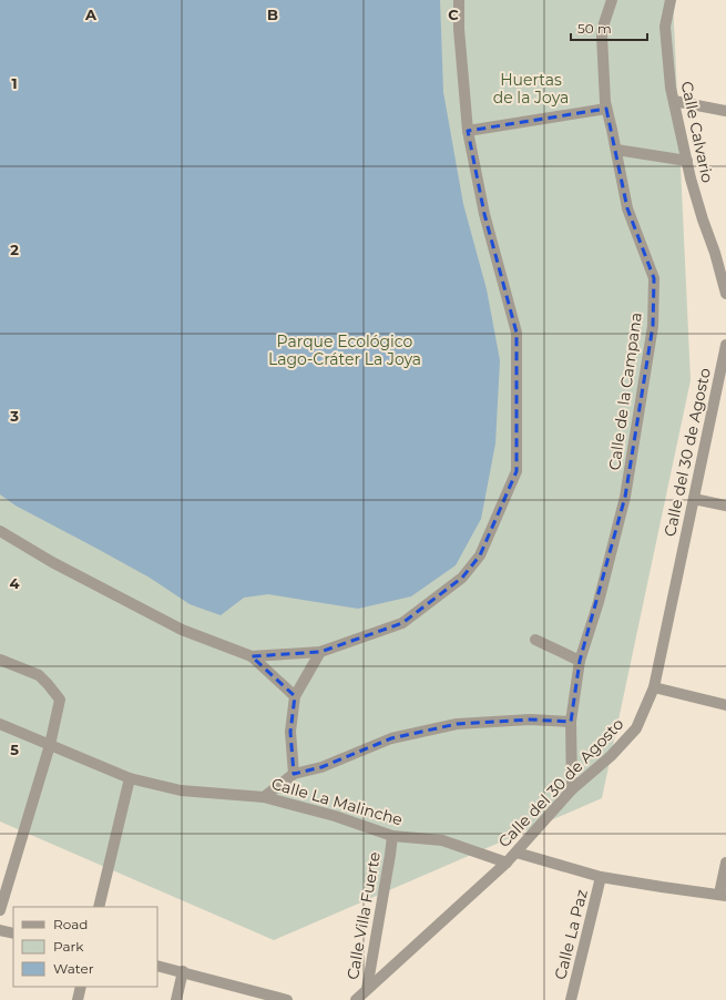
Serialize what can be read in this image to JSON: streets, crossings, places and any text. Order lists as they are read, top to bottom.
{
  "streets": {
    "street": [
      "Calle Calvario",
      "Calle de la Campana",
      "Calle del 30 de Agosto",
      "Calle La Malinche",
      "Calle Villa Fuerte",
      "Calle La Paz"
    ]
  },
  "crossings": [
    ["Calle de la Campana", "Calle del 30 de Agosto"],
    ["Calle del 30 de Agosto", "Calle La Malinche"],
    ["Calle del 30 de Agosto", "Calle Villa Fuerte"],
    ["Calle La Malinche", "Calle Villa Fuerte"]
  ],
  "parks": ["Huertas de la Joya", "Parque Ecológico Lago-Cráter La Joya"],
  "legend": ["Road", "Park", "Water"],
  "scale_bar": "50 m",
  "grid": {
    "columns": ["A", "B", "C"],
    "rows": [
      "1",
      "2",
      "3",
      "4",
      "5"
    ]
  }
}
